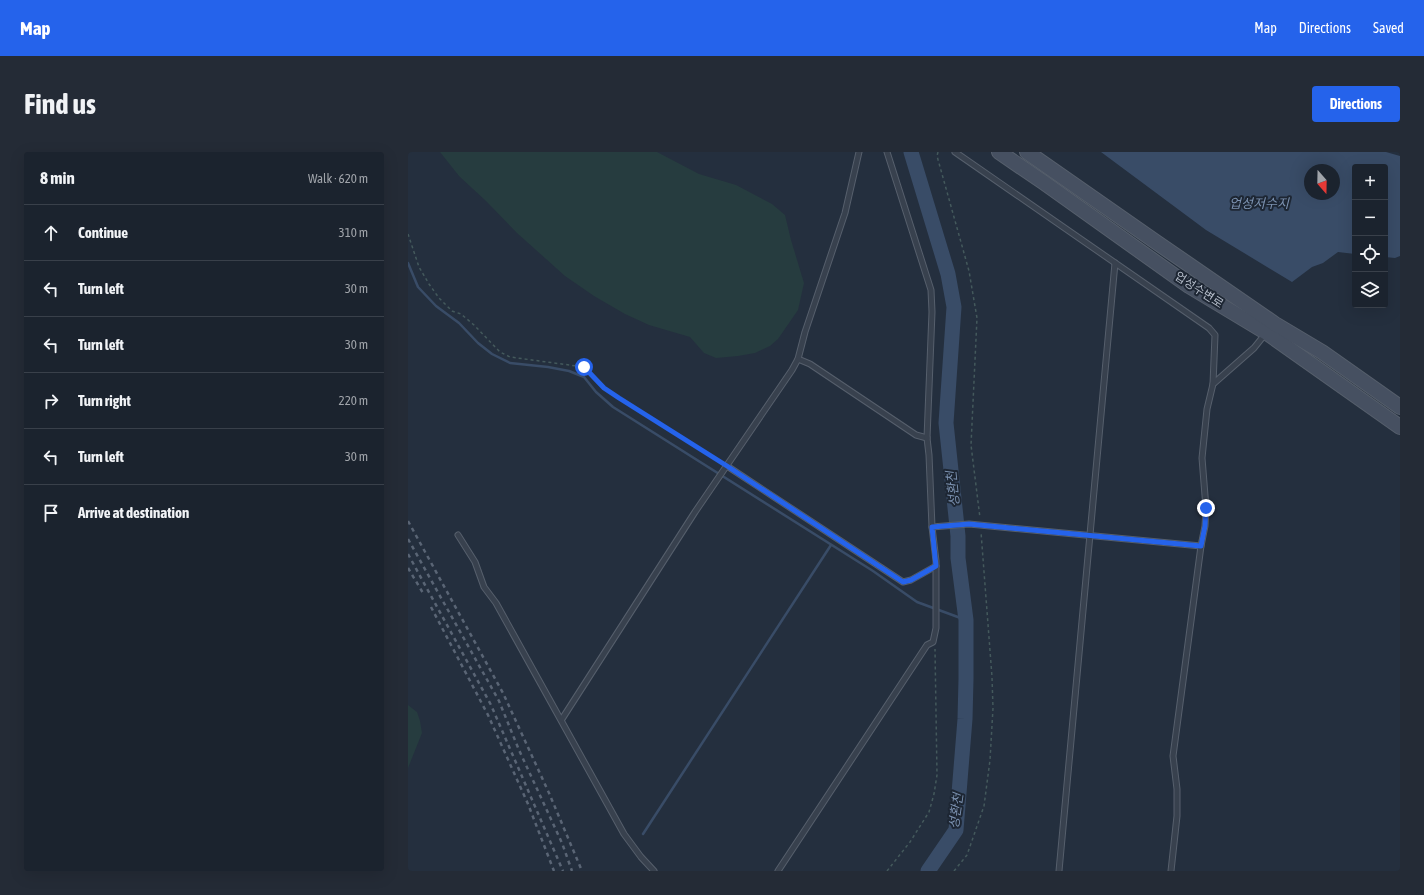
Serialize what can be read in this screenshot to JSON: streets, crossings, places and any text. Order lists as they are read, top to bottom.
{
  "streets": {
    "main road": ["업성수변로"]
  },
  "water": ["업성저수지", "성환천"],
  "north": "bottom",
  "page": {
    "header": "Map",
    "nav": ["Map", "Directions", "Saved"],
    "buttons": "Directions",
    "title": "Find us",
    "heading": ["8 min", "Walk · 620 m"],
    "map_buttons": ["+", "−"],
    "list": [
      ["Continue", "310 m"],
      ["Turn left", "30 m"],
      ["Turn left", "30 m"],
      ["Turn right", "220 m"],
      ["Turn left", "30 m"],
      "Arrive at destination"
    ]
  }
}
